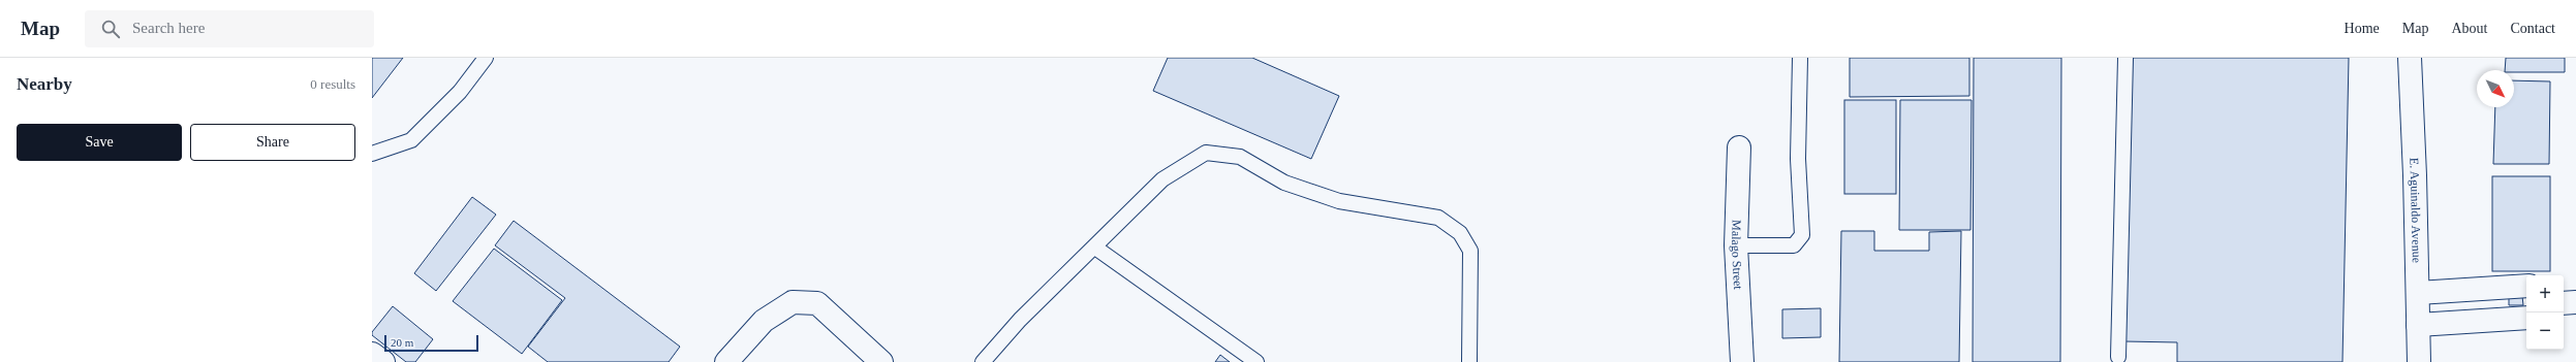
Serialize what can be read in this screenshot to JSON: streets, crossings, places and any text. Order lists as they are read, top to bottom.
{
  "streets": {
    "street": ["E. Aguinaldo Avenue", "Malago Street"]
  },
  "scale_bar": "20 m",
  "north": "bottom right",
  "page": {
    "header": "Map",
    "search": "Search here",
    "nav": [
      "Home",
      "Map",
      "About",
      "Contact"
    ],
    "heading": ["Nearby", "0 results"],
    "buttons": ["Save", "Share"],
    "map_buttons": ["+", "−"],
    "scale": "20 m"
  }
}
